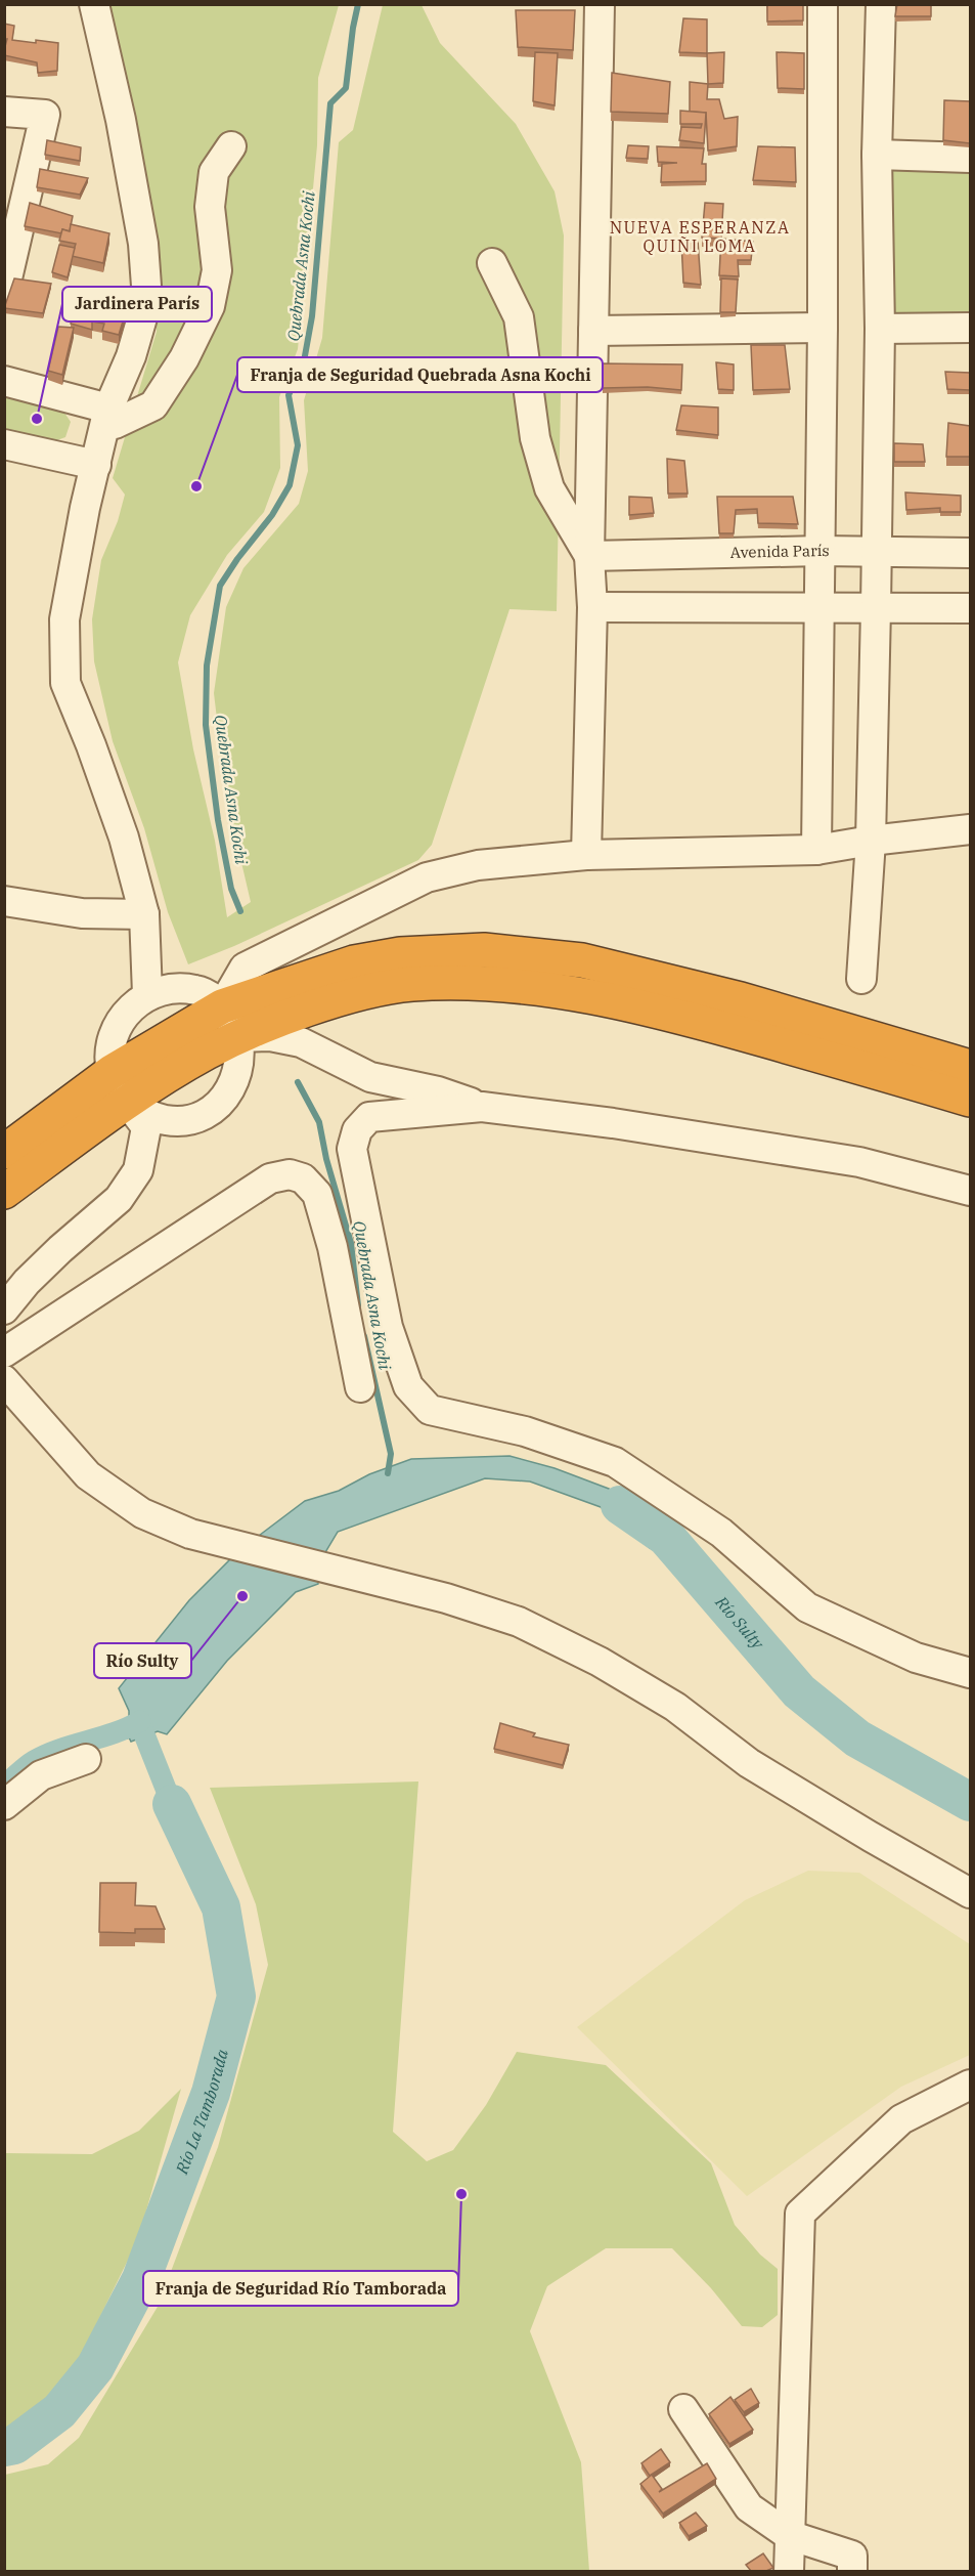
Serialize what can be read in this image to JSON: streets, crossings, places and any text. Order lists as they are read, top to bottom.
{
  "streets": {
    "street": ["Avenida París"]
  },
  "districts": ["NUEVA ESPERANZA QUIÑI LOMA"],
  "water": ["Quebrada Asna Kochi", "Río Sulty", "Río La Tamborada"],
  "places": [
    "Jardinera París",
    "Franja de Seguridad Quebrada Asna Kochi",
    "Río Sulty",
    "Franja de Seguridad Río Tamborada"
  ]
}
